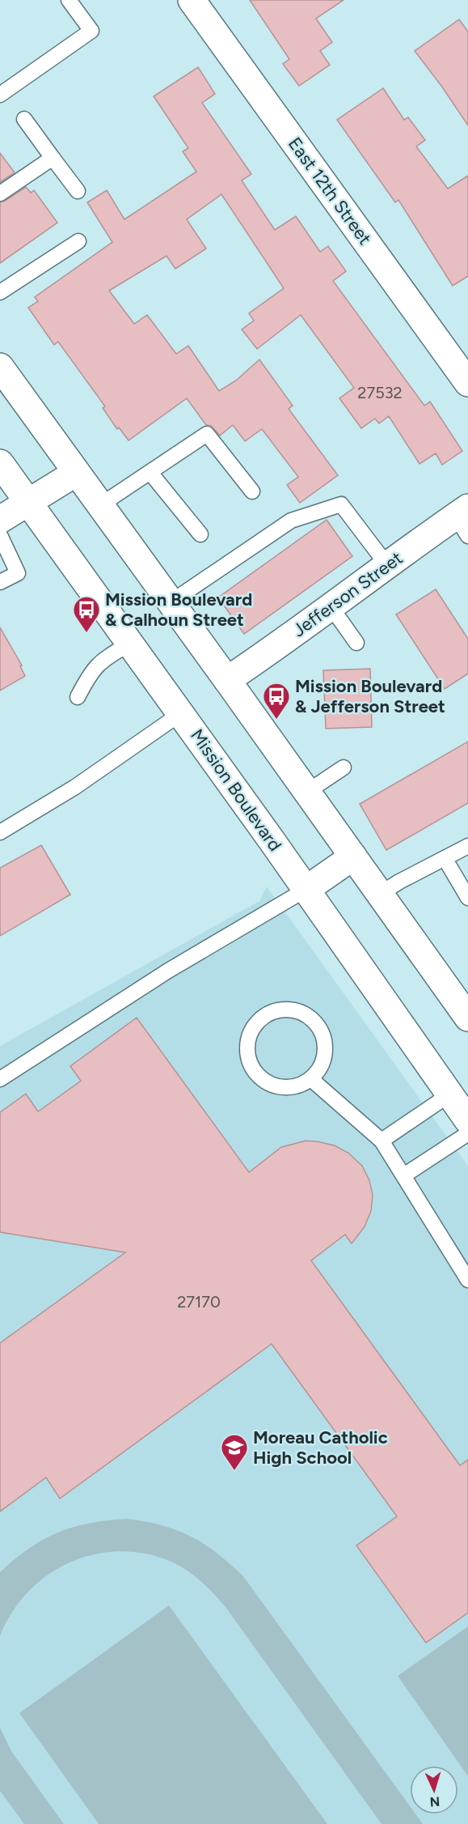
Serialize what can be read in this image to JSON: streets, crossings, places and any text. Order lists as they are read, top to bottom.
{
  "streets": {
    "main road": ["East 12th Street", "Jefferson Street", "Mission Boulevard"]
  },
  "places": {
    "bus stop": ["Mission Boulevard & Calhoun Street", "Mission Boulevard & Jefferson Street"],
    "school or university": ["Moreau Catholic High School"]
  },
  "house_numbers": ["27532", "27170"],
  "north": "bottom"
}
